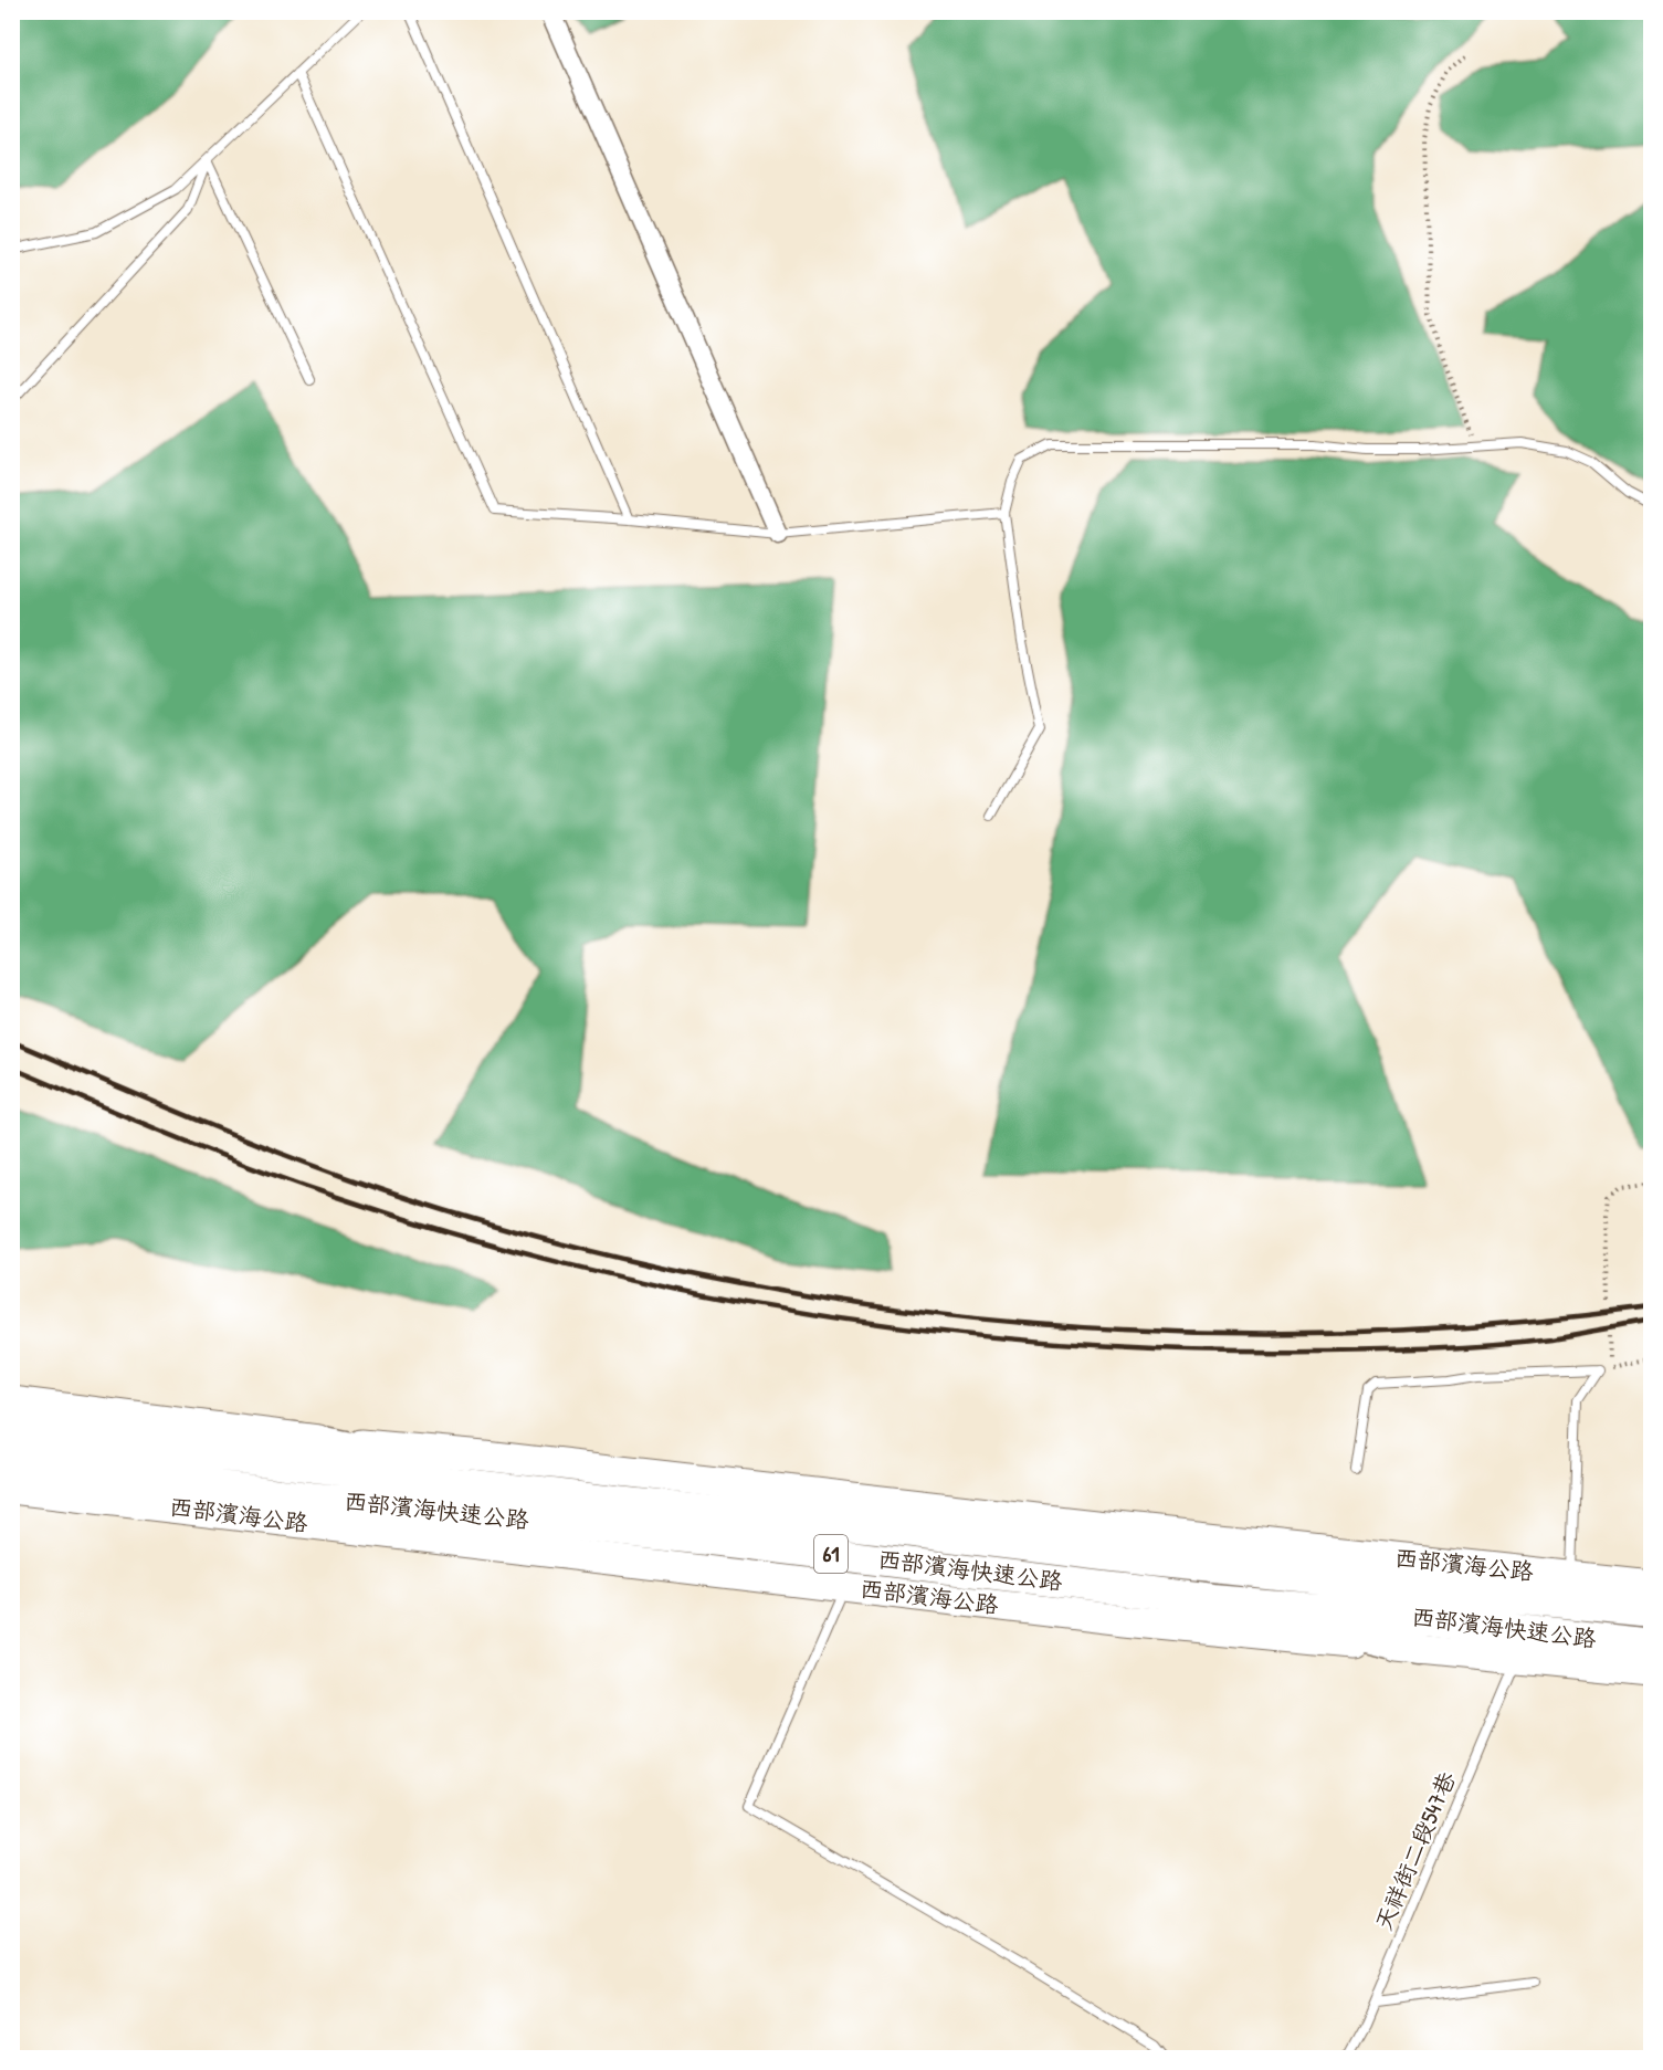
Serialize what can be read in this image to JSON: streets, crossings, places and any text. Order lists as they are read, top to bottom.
{
  "streets": {
    "highway": ["西部濱海快速公路", "61"],
    "main road": ["西部濱海公路"],
    "lane": ["天祥街二段547巷"]
  },
  "crossings": [
    ["西部濱海公路", "天祥街二段547巷"]
  ]
}
